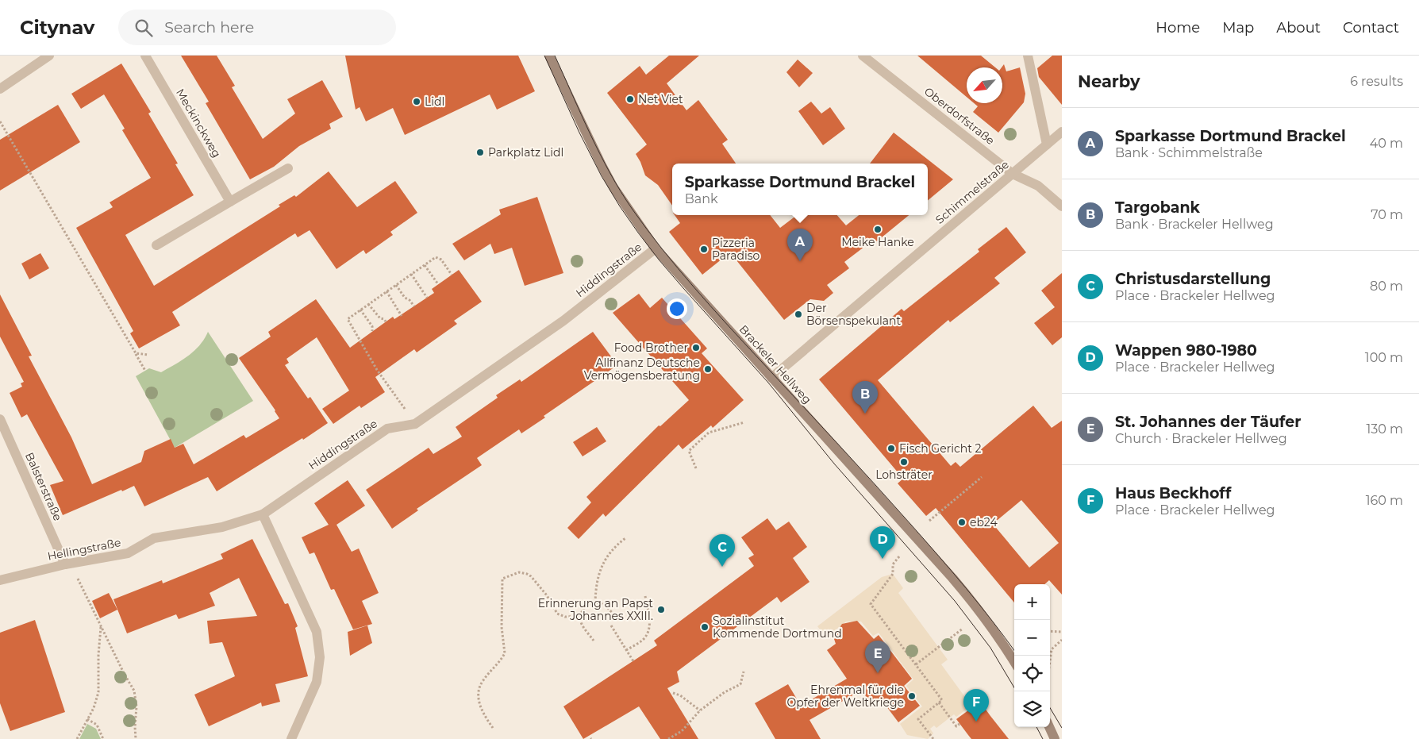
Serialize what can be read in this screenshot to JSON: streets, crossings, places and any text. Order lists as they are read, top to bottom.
{
  "streets": {
    "main road": ["Brackeler Hellweg"],
    "street": [
      "Oberdorfstraße",
      "Meckinckweg",
      "Schimmelstraße",
      "Hiddingstraße",
      "Balsterstraße",
      "Hellingstraße"
    ]
  },
  "crossings": [
    ["Oberdorfstraße", "Schimmelstraße"],
    ["Schimmelstraße", "Brackeler Hellweg"],
    ["Hiddingstraße", "Brackeler Hellweg"],
    ["Hiddingstraße", "Hellingstraße"],
    ["Balsterstraße", "Hellingstraße"]
  ],
  "places": [
    "Net Viet",
    "Lidl",
    "Parkplatz Lidl",
    "Meike Hanke",
    "Pizzeria Paradiso",
    "Der Börsenspekulant",
    "Food Brother",
    "Allfinanz Deutsche Vermögensberatung",
    "Fisch Gericht 2",
    "Lohsträter",
    "eb24",
    "Erinnerung an Papst Johannes XXIII.",
    "Sozialinstitut Kommende Dortmund",
    "Ehrenmal für die Opfer der Weltkriege"
  ],
  "north": "bottom left",
  "page": {
    "header": "Citynav",
    "search": "Search here",
    "nav": [
      "Home",
      "Map",
      "About",
      "Contact"
    ],
    "heading": ["Nearby", "6 results"],
    "list": [
      {
        "mark": "A",
        "name": "Sparkasse Dortmund Brackel",
        "note": "Bank · Schimmelstraße",
        "value": "40 m"
      },
      {
        "mark": "B",
        "name": "Targobank",
        "note": "Bank · Brackeler Hellweg",
        "value": "70 m"
      },
      {
        "mark": "C",
        "name": "Christusdarstellung",
        "note": "Place · Brackeler Hellweg",
        "value": "80 m"
      },
      {
        "mark": "D",
        "name": "Wappen 980-1980",
        "note": "Place · Brackeler Hellweg",
        "value": "100 m"
      },
      {
        "mark": "E",
        "name": "St. Johannes der Täufer",
        "note": "Church · Brackeler Hellweg",
        "value": "130 m"
      },
      {
        "mark": "F",
        "name": "Haus Beckhoff",
        "note": "Place · Brackeler Hellweg",
        "value": "160 m"
      }
    ],
    "popup": ["Sparkasse Dortmund Brackel", "Bank"],
    "pins": [
      "A",
      "B",
      "D",
      "C",
      "E",
      "F"
    ],
    "map_buttons": ["+", "−"]
  }
}
